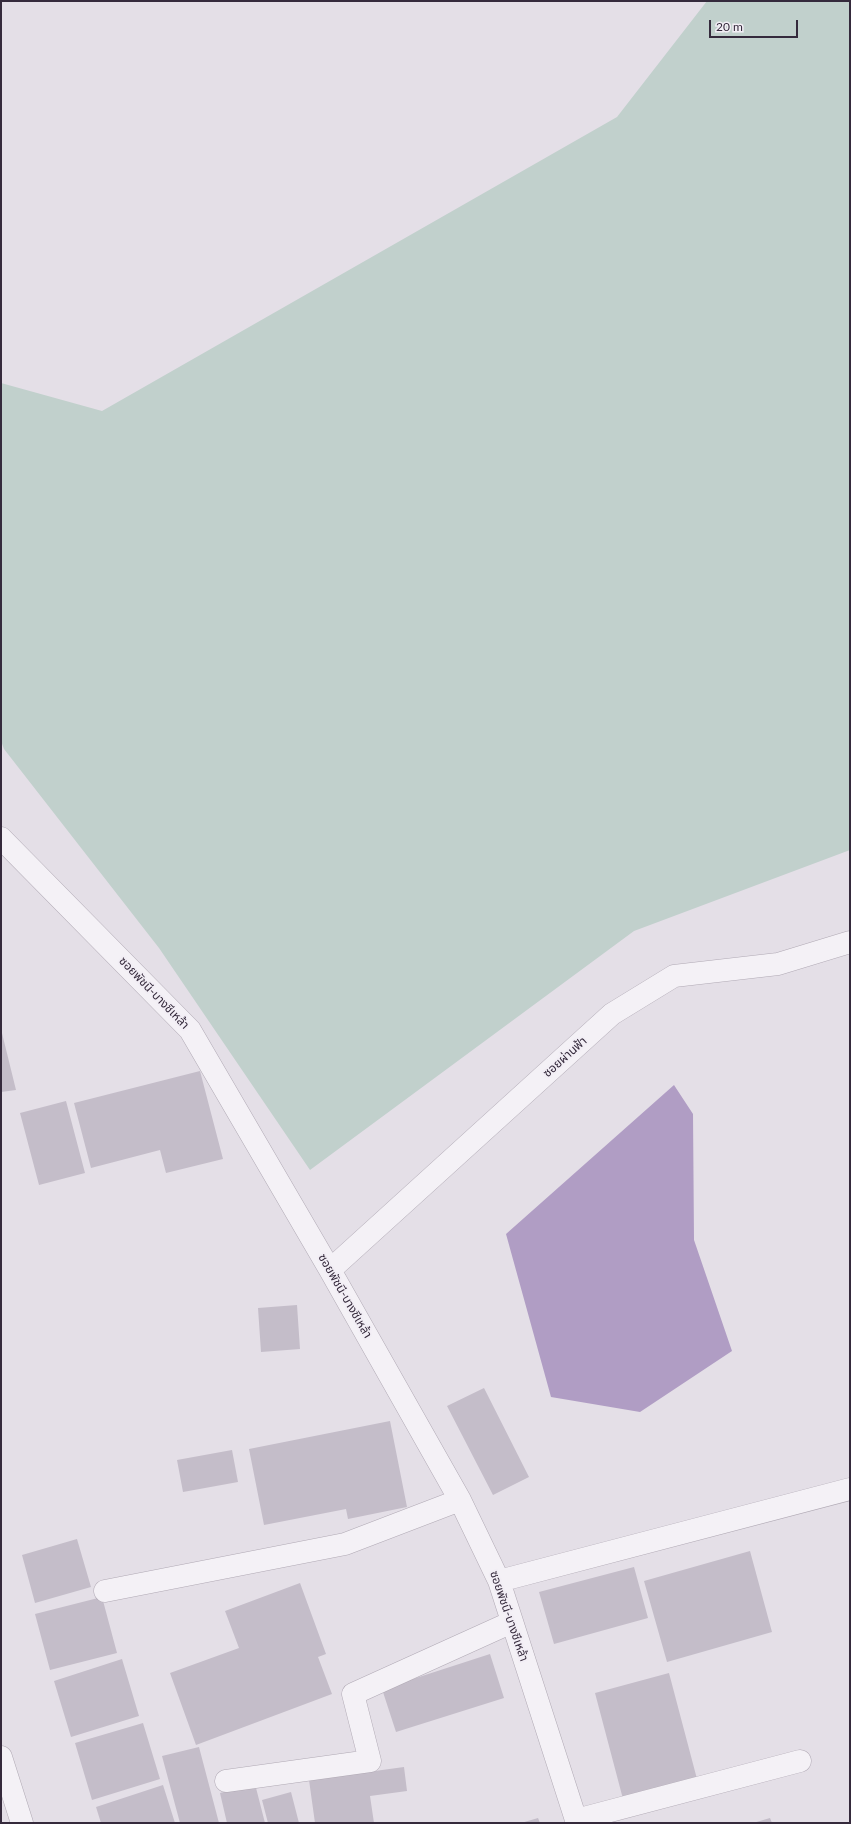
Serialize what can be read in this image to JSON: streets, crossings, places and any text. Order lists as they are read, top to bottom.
{
  "streets": {
    "street": ["ซอยพัชนี-บางชีเหล้า", "ซอยผ่านฟ้า"]
  },
  "crossings": [
    ["ซอยพัชนี-บางชีเหล้า", "ซอยผ่านฟ้า"]
  ],
  "scale_bar": "20 m"
}
